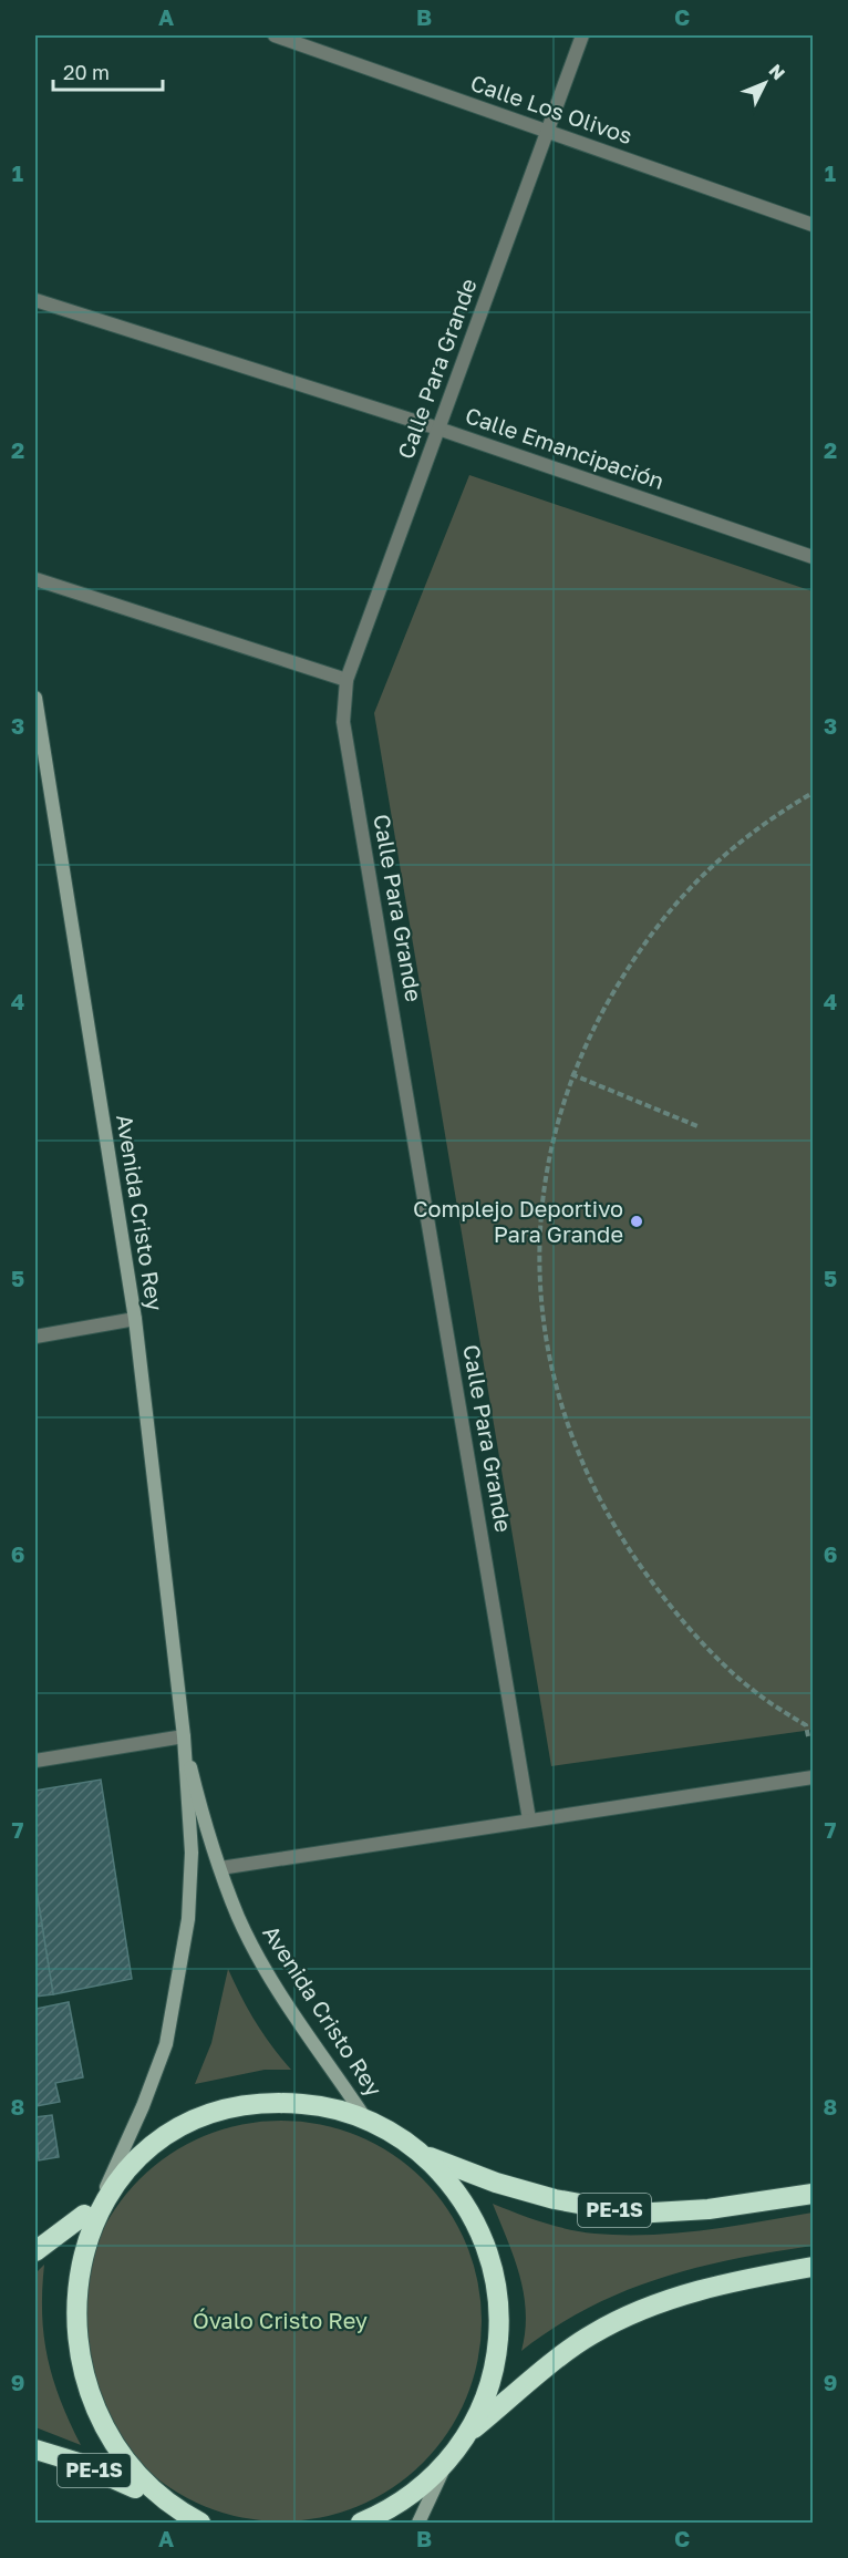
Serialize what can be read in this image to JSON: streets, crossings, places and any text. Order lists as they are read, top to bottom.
{
  "streets": {
    "highway": ["PE-1S"],
    "main road": ["Avenida Cristo Rey"],
    "street": ["Calle Los Olivos", "Calle Para Grande", "Calle Emancipación"]
  },
  "crossings": [
    ["Calle Los Olivos", "Calle Para Grande"],
    ["Calle Para Grande", "Calle Emancipación"],
    ["Avenida Cristo Rey", "PE-1S"]
  ],
  "parks": ["Óvalo Cristo Rey"],
  "places": ["Complejo Deportivo Para Grande"],
  "scale_bar": "20 m",
  "north": "top right",
  "grid": {
    "columns": ["A", "B", "C"],
    "rows": [
      "1",
      "2",
      "3",
      "4",
      "5",
      "6",
      "7",
      "8",
      "9"
    ]
  }
}
